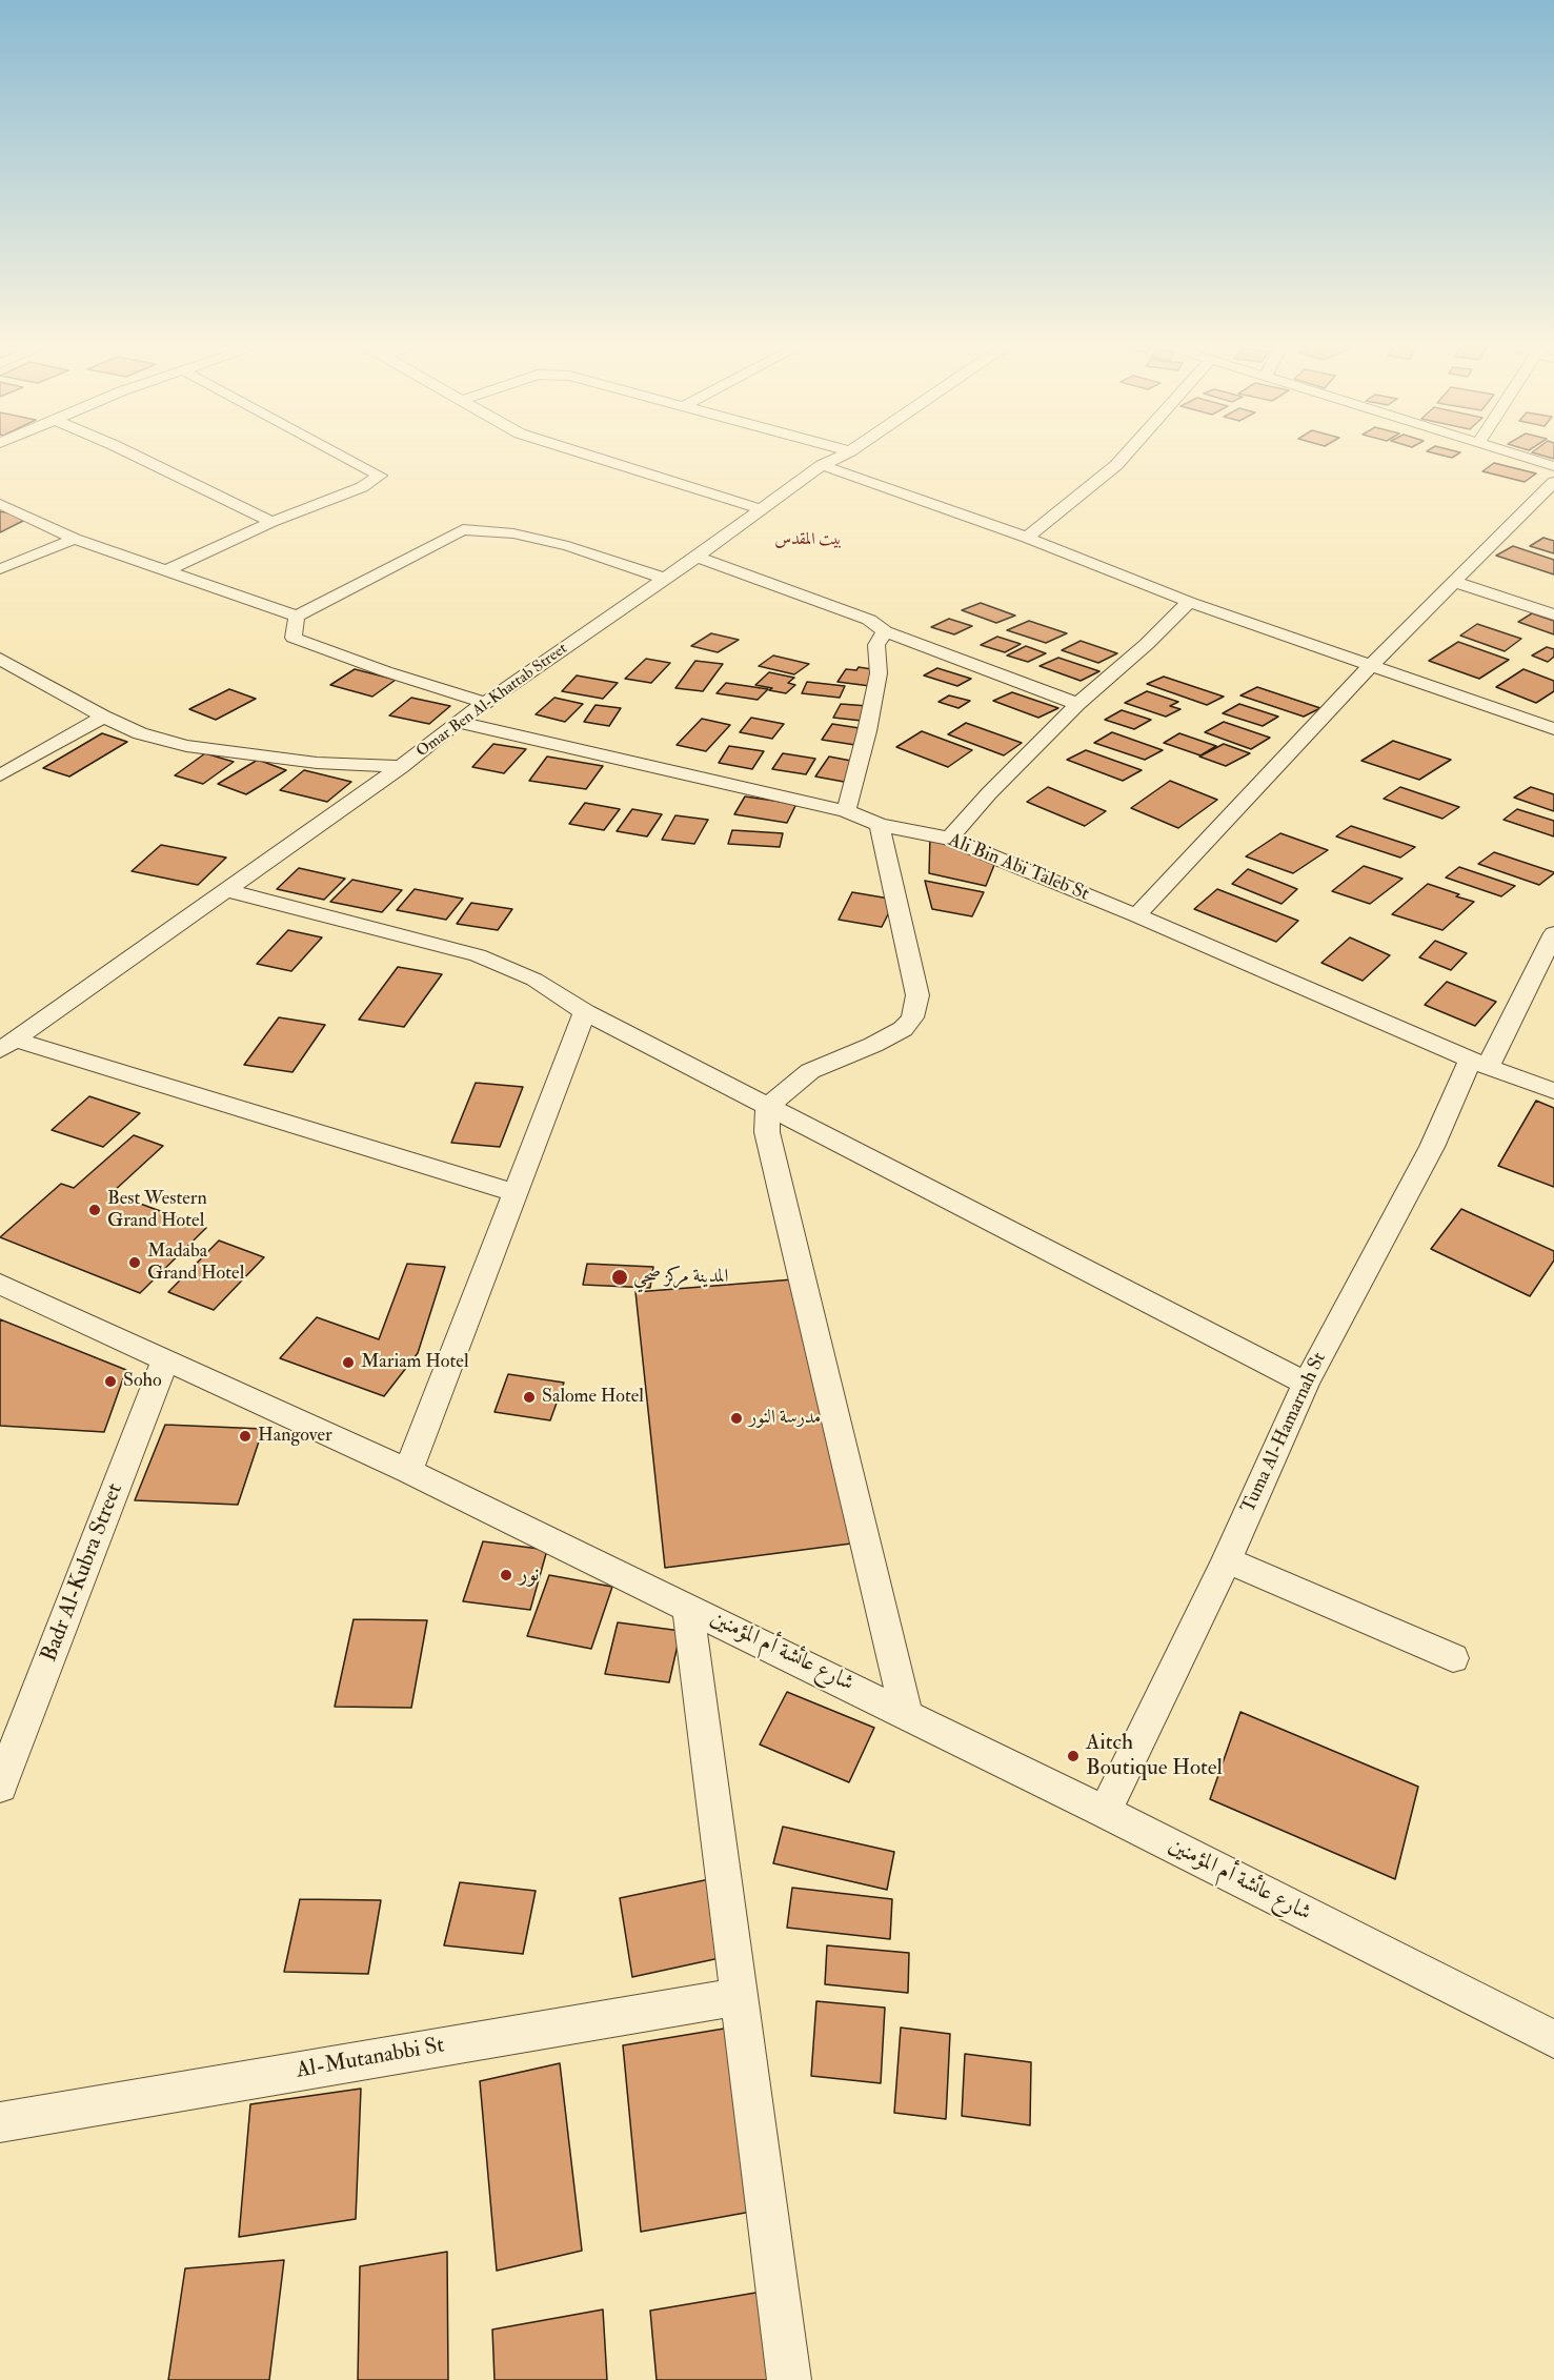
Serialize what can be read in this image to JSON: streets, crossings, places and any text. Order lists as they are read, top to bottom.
{
  "streets": {
    "street": [
      "Omar Ben Al-Khattab Street",
      "Ali Bin Abi Taleb St",
      "Tuma Al-Hamarnah St",
      "Badr Al-Kubra Street",
      "شارع عائشة أم المؤمنين",
      "Al-Mutanabbi St"
    ]
  },
  "crossings": [
    ["Omar Ben Al-Khattab Street", "Ali Bin Abi Taleb St"],
    ["Ali Bin Abi Taleb St", "Tuma Al-Hamarnah St"],
    ["Tuma Al-Hamarnah St", "شارع عائشة أم المؤمنين"],
    ["Badr Al-Kubra Street", "شارع عائشة أم المؤمنين"]
  ],
  "districts": ["بيت المقدس"],
  "places": [
    "Best Western Grand Hotel",
    "Madaba Grand Hotel",
    "المدينة مركز صحي",
    "Mariam Hotel",
    "Soho",
    "Salome Hotel",
    "مدرسة النور",
    "Hangover",
    "نور",
    "Aitch Boutique Hotel"
  ]
}
